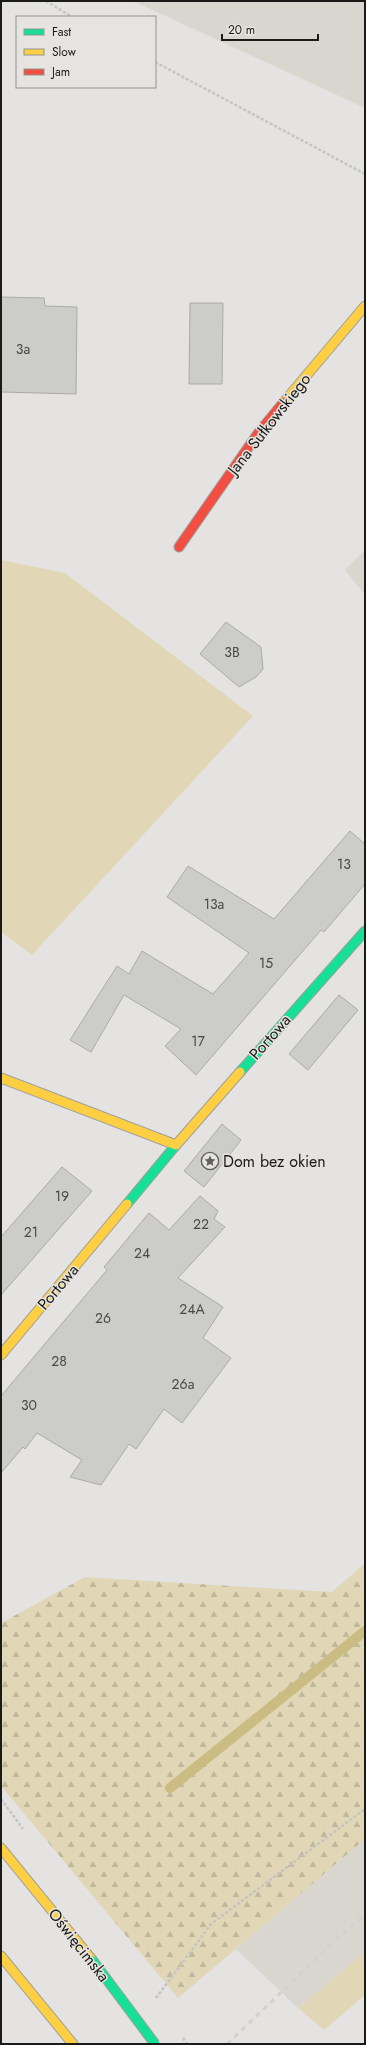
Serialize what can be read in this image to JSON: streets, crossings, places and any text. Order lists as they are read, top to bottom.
{
  "streets": {
    "street": ["Jana Sułkowskiego", "Portowa", "Oświęcimska"]
  },
  "places": {
    "place": ["Dom bez okien"]
  },
  "house_numbers": [
    "3a",
    "3B",
    "13",
    "13a",
    "15",
    "17",
    "19",
    "22",
    "21",
    "24",
    "24A",
    "26",
    "28",
    "26a",
    "30"
  ],
  "legend": ["Fast", "Slow", "Jam"],
  "scale_bar": "20 m"
}
